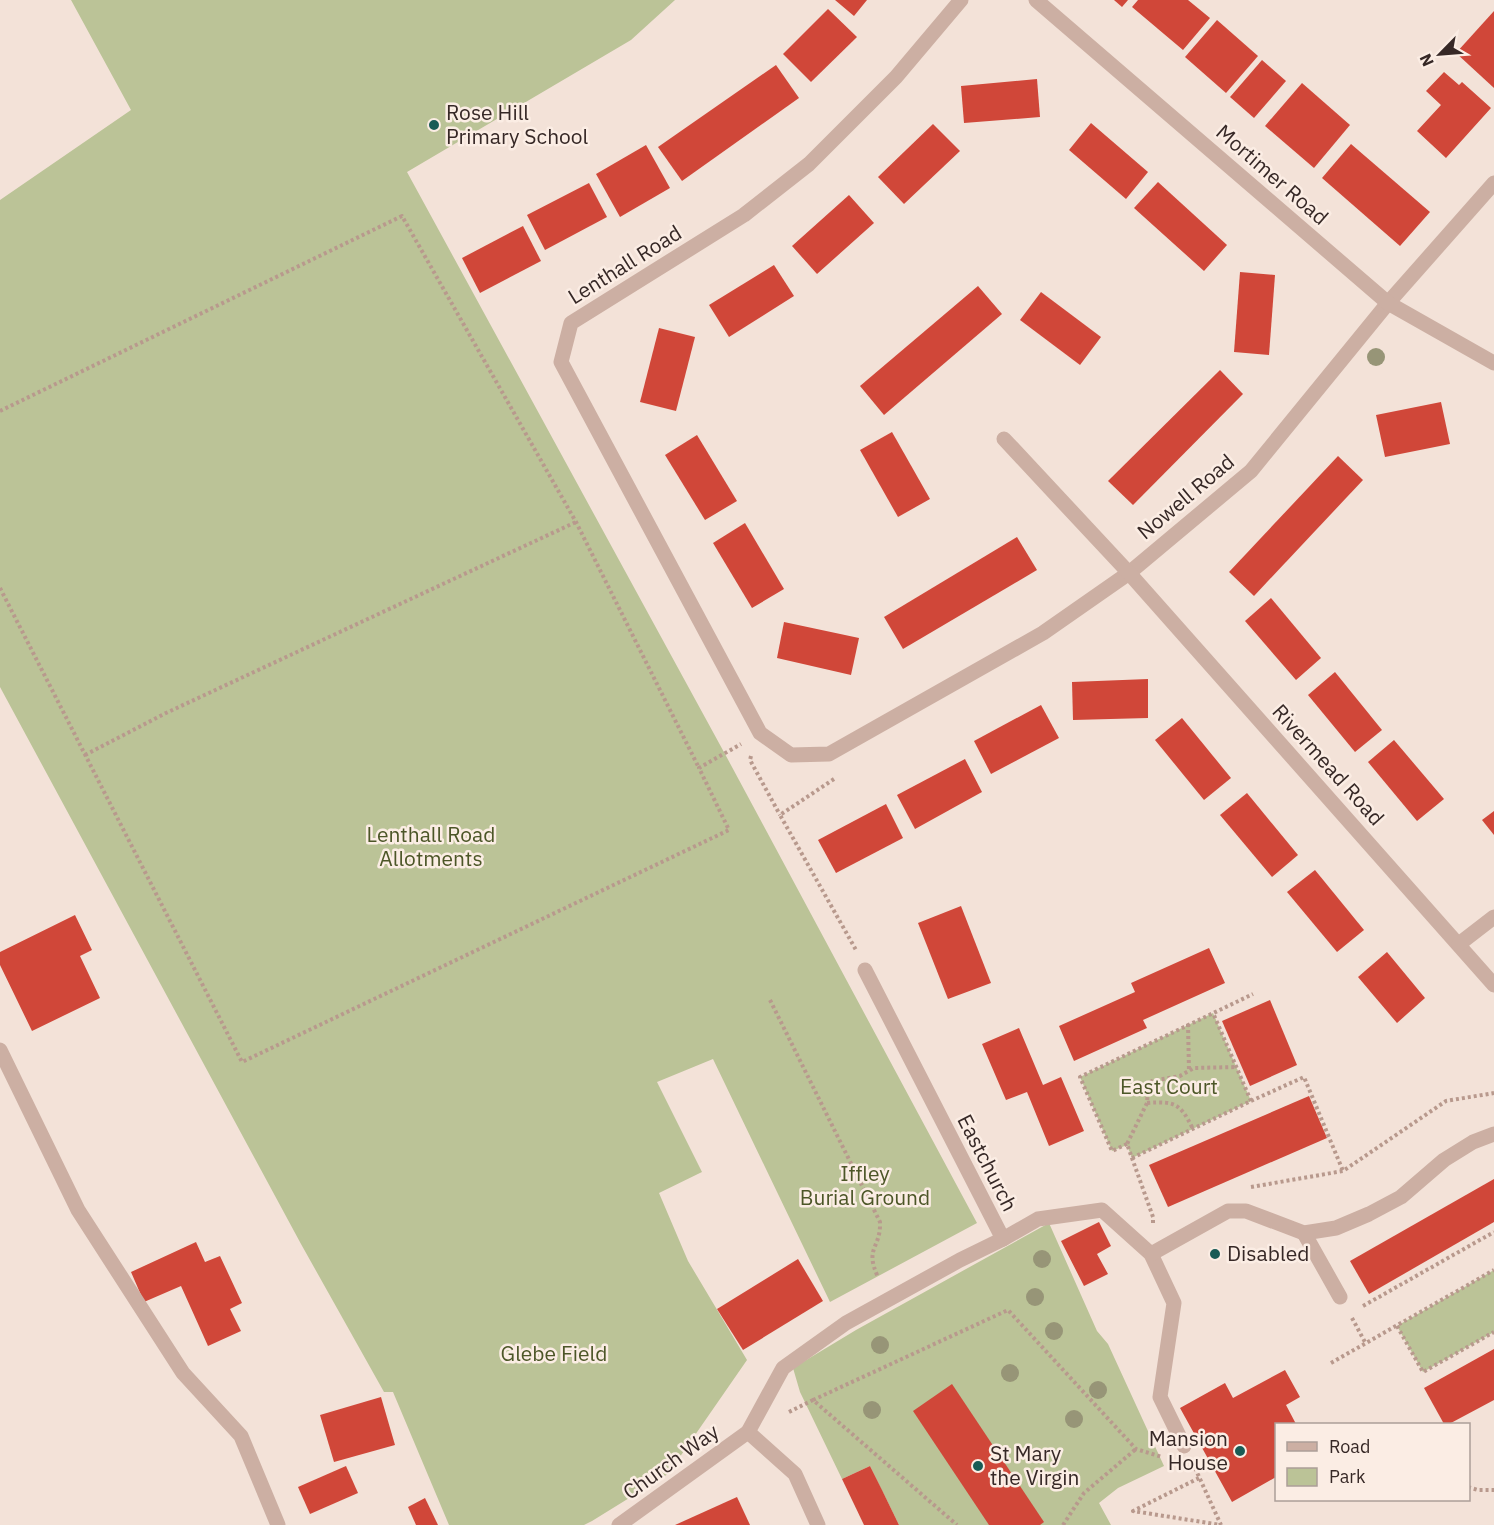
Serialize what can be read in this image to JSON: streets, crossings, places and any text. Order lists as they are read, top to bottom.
{
  "streets": {
    "street": [
      "Mortimer Road",
      "Lenthall Road",
      "Nowell Road",
      "Rivermead Road",
      "Eastchurch",
      "Church Way"
    ]
  },
  "crossings": [
    ["Mortimer Road", "Nowell Road"],
    ["Lenthall Road", "Nowell Road"],
    ["Nowell Road", "Rivermead Road"],
    ["Eastchurch", "Church Way"]
  ],
  "parks": [
    "Lenthall Road Allotments",
    "East Court",
    "Iffley Burial Ground",
    "Glebe Field"
  ],
  "places": [
    "Rose Hill Primary School",
    "Disabled",
    "Mansion House",
    "St Mary the Virgin"
  ],
  "legend": ["Road", "Park"],
  "north": "bottom left"
}
